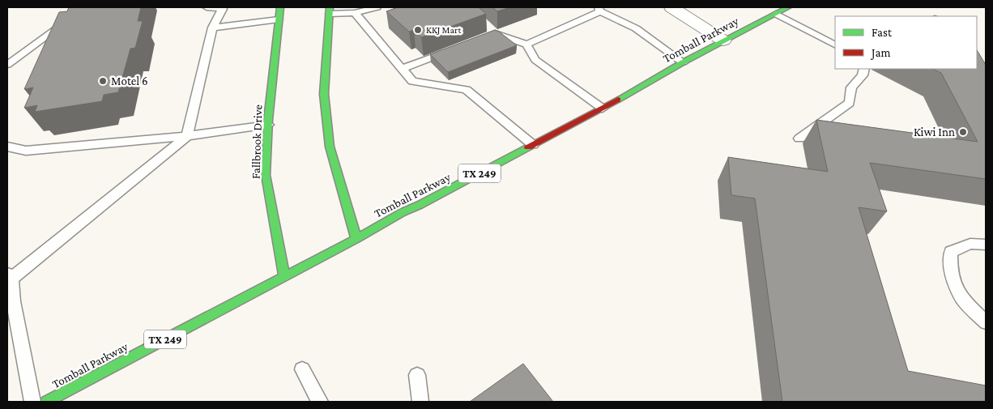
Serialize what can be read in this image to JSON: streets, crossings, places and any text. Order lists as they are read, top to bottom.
{
  "streets": {
    "main road": ["Tomball Parkway", "Fallbrook Drive", "TX 249"]
  },
  "crossings": [
    ["Tomball Parkway", "Fallbrook Drive"]
  ],
  "places": ["KKJ Mart", "Motel 6", "Kiwi Inn"],
  "legend": ["Fast", "Jam"]
}
